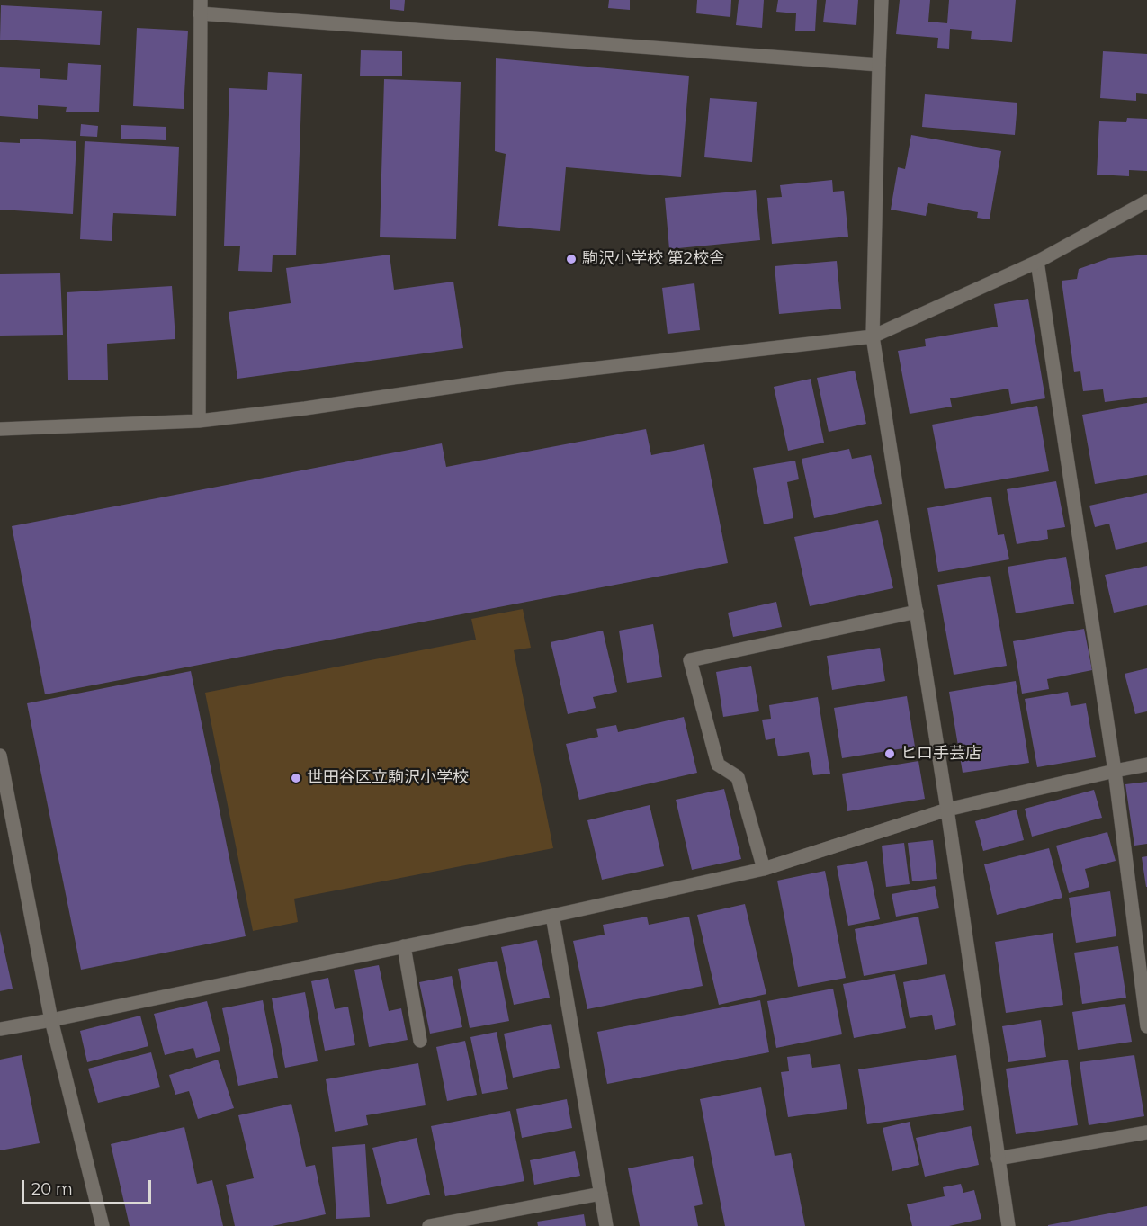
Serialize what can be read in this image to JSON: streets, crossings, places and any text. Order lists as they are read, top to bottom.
{
  "places": ["駒沢小学校 第2校舎", "ヒロ手芸店", "世田谷区立駒沢小学校"],
  "scale_bar": "20 m"
}
